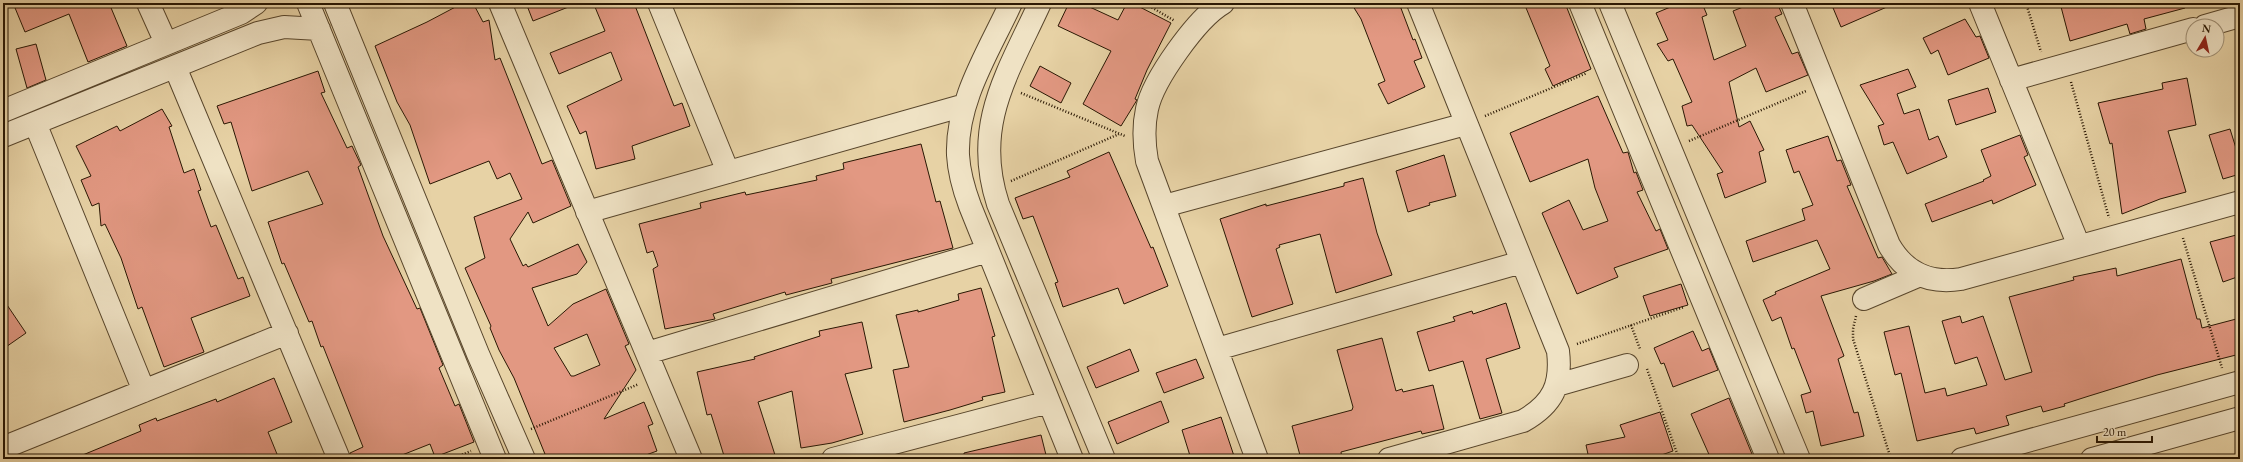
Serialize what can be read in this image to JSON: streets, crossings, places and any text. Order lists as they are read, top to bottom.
{
  "scale_bar": "20 m",
  "north": "top"
}
